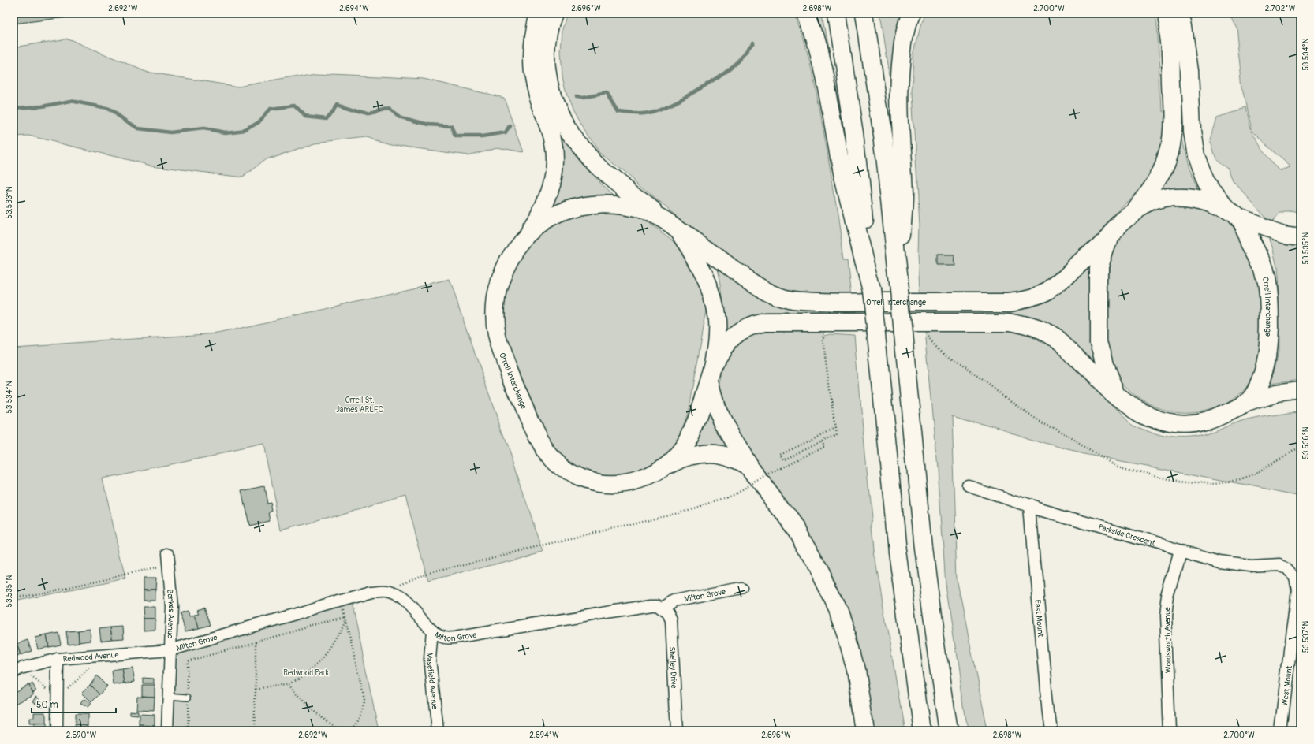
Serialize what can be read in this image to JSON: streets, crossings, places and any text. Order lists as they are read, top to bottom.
{
  "streets": {
    "highway": ["Orrell Interchange"],
    "street": [
      "Parkside Crescent",
      "Milton Grove",
      "Bankes Avenue",
      "East Mount",
      "Wordsworth Avenue",
      "Redwood Avenue",
      "Shelley Drive",
      "Masefield Avenue",
      "West Mount"
    ]
  },
  "crossings": [
    ["Parkside Crescent", "East Mount"],
    ["Parkside Crescent", "Wordsworth Avenue"],
    ["Parkside Crescent", "West Mount"],
    ["Milton Grove", "Bankes Avenue"],
    ["Milton Grove", "Redwood Avenue"],
    ["Milton Grove", "Shelley Drive"],
    ["Milton Grove", "Masefield Avenue"],
    ["Bankes Avenue", "Redwood Avenue"]
  ],
  "parks": ["Orrell St. James ARLFC", "Redwood Park"],
  "scale_bar": "50 m",
  "coordinates": [
    "2.692°W",
    "2.694°W",
    "2.696°W",
    "2.698°W",
    "2.700°W",
    "2.702°W",
    "53.534°N",
    "53.533°N",
    "53.535°N",
    "53.536°N",
    "53.537°N",
    "2.690°W"
  ]
}
